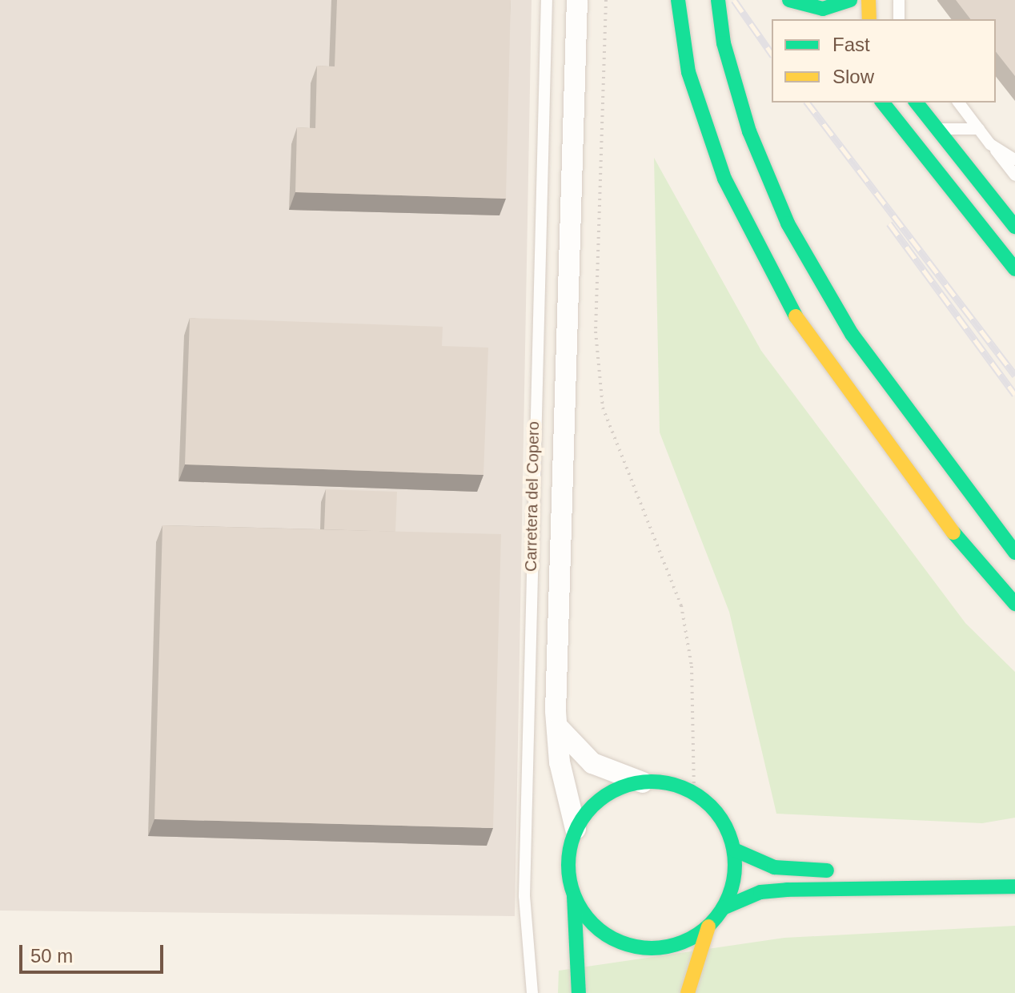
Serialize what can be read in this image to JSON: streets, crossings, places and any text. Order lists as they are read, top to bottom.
{
  "streets": {
    "lane": ["Carretera del Copero"]
  },
  "legend": ["Fast", "Slow"],
  "scale_bar": "50 m"
}
